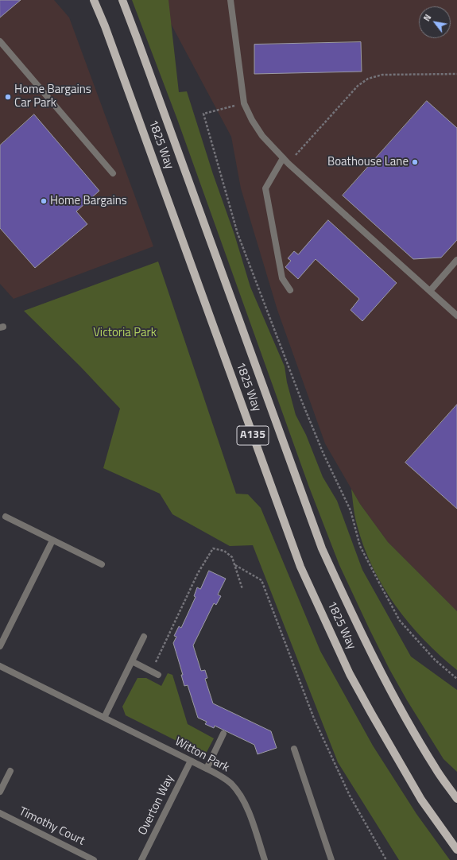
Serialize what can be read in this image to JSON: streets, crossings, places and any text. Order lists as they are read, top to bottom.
{
  "streets": {
    "main road": ["1825 Way", "A135"],
    "street": ["Witton Park", "Overton Way", "Timothy Court"]
  },
  "crossings": [
    ["Witton Park", "Overton Way"]
  ],
  "parks": ["Victoria Park"],
  "places": ["Home Bargains Car Park", "Boathouse Lane", "Home Bargains"],
  "north": "top left"
}
